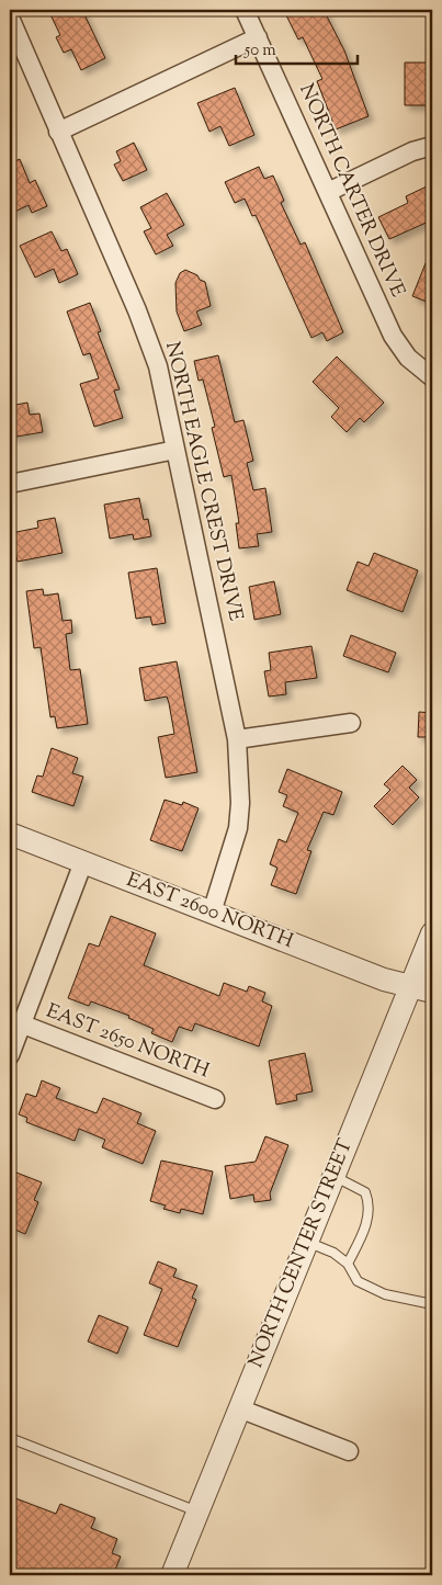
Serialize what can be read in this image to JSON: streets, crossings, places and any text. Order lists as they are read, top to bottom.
{
  "streets": {
    "street": [
      "NORTH CARTER DRIVE",
      "NORTH EAGLE CREST DRIVE",
      "EAST 2600 NORTH",
      "EAST 2650 NORTH",
      "NORTH CENTER STREET"
    ]
  },
  "crossings": [
    ["NORTH EAGLE CREST DRIVE", "EAST 2600 NORTH"],
    ["EAST 2600 NORTH", "NORTH CENTER STREET"]
  ],
  "scale_bar": "50 m"
}
